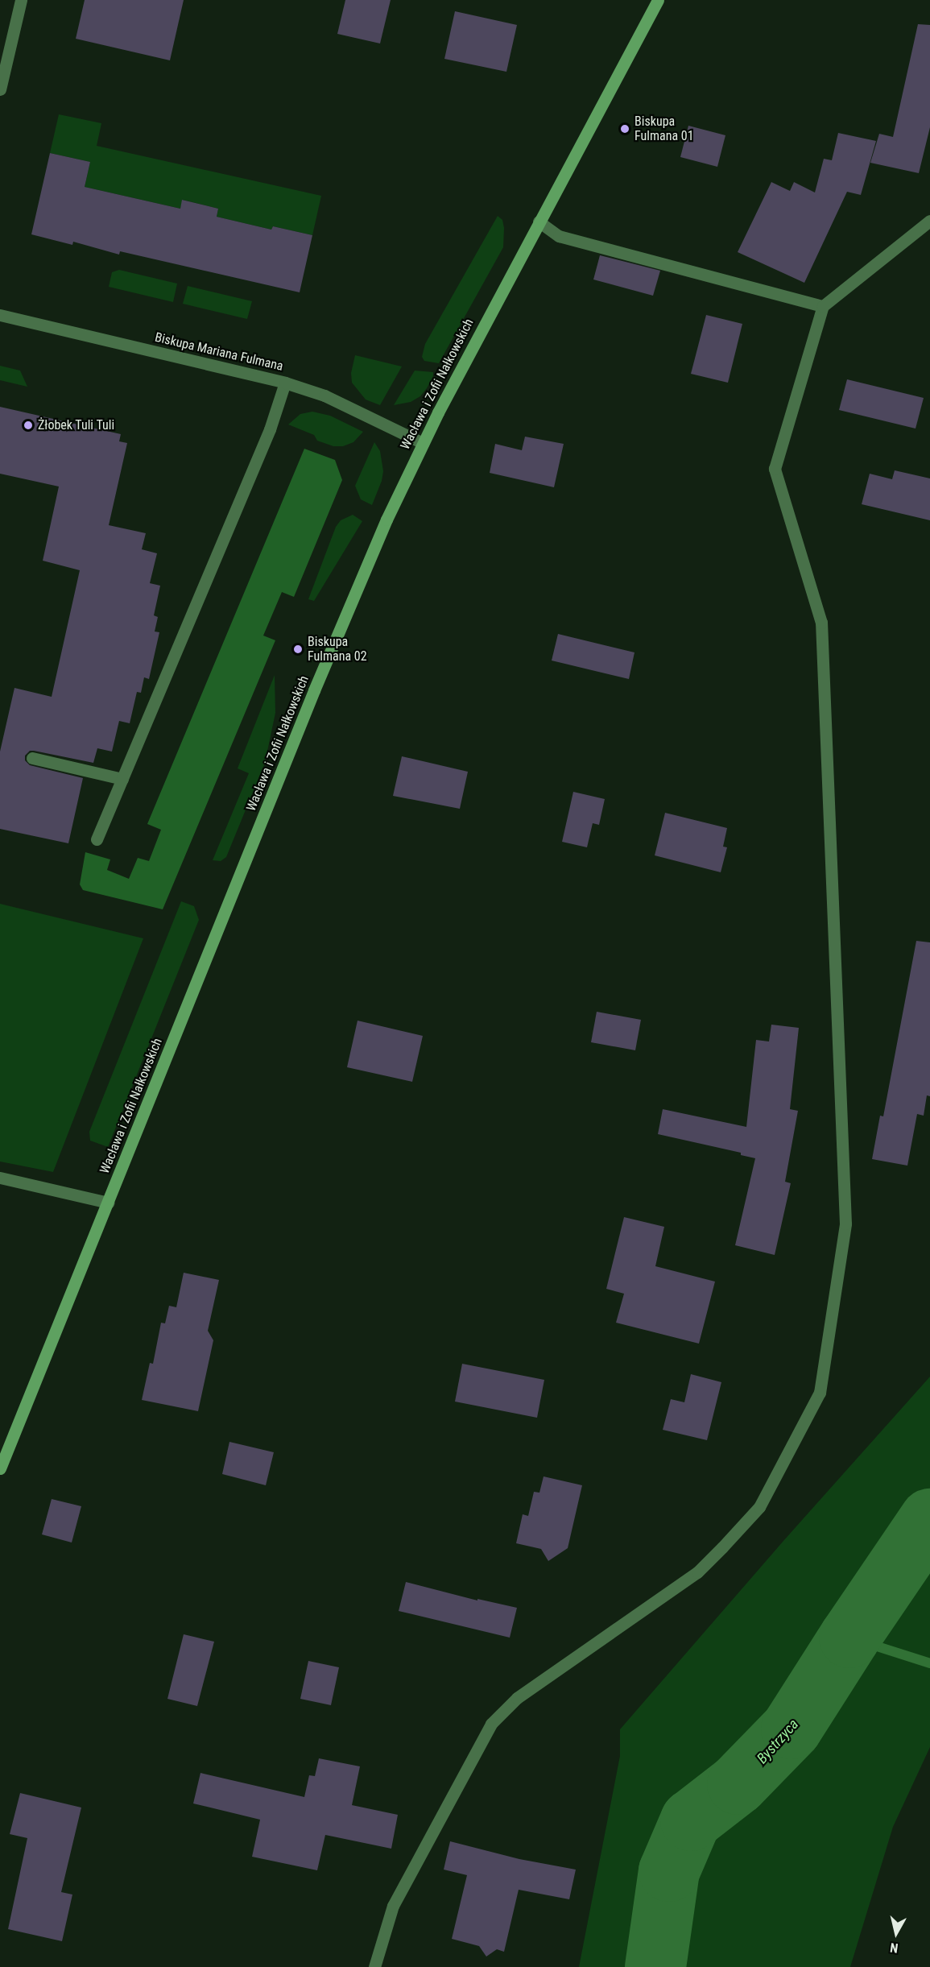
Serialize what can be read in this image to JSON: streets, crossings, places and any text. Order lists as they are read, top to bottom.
{
  "streets": {
    "street": ["Biskupa Mariana Fulmana", "Wacława i Zofii Nałkowskich"]
  },
  "crossings": [
    ["Biskupa Mariana Fulmana", "Wacława i Zofii Nałkowskich"]
  ],
  "water": ["Bystrzyca"],
  "places": ["Biskupa Fulmana 01", "Żłobek Tuli Tuli", "Biskupa Fulmana 02"],
  "north": "bottom"
}
